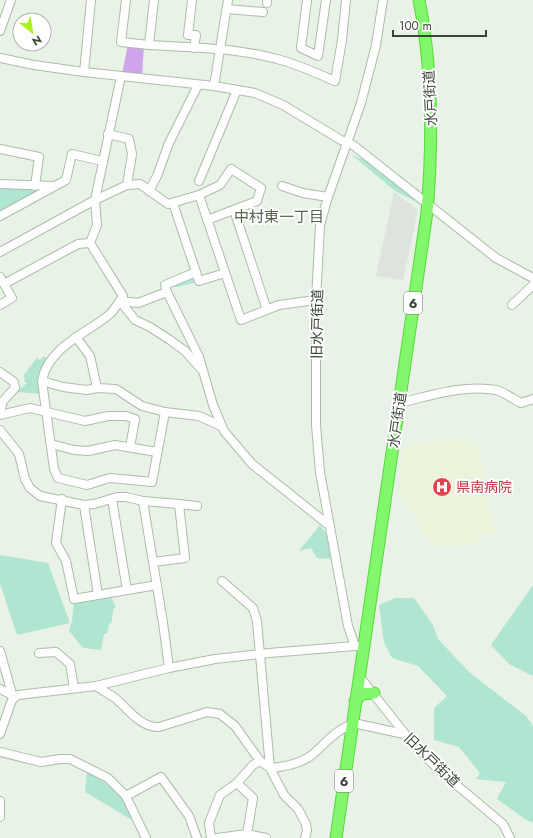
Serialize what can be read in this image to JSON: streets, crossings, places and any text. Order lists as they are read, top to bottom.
{
  "streets": {
    "highway": ["水戸街道", "6"],
    "street": ["旧水戸街道"]
  },
  "crossings": [
    ["水戸街道", "旧水戸街道"]
  ],
  "districts": ["中村東一丁目"],
  "places": {
    "hospital": ["県南病院"]
  },
  "scale_bar": "100 m",
  "north": "bottom right"
}
